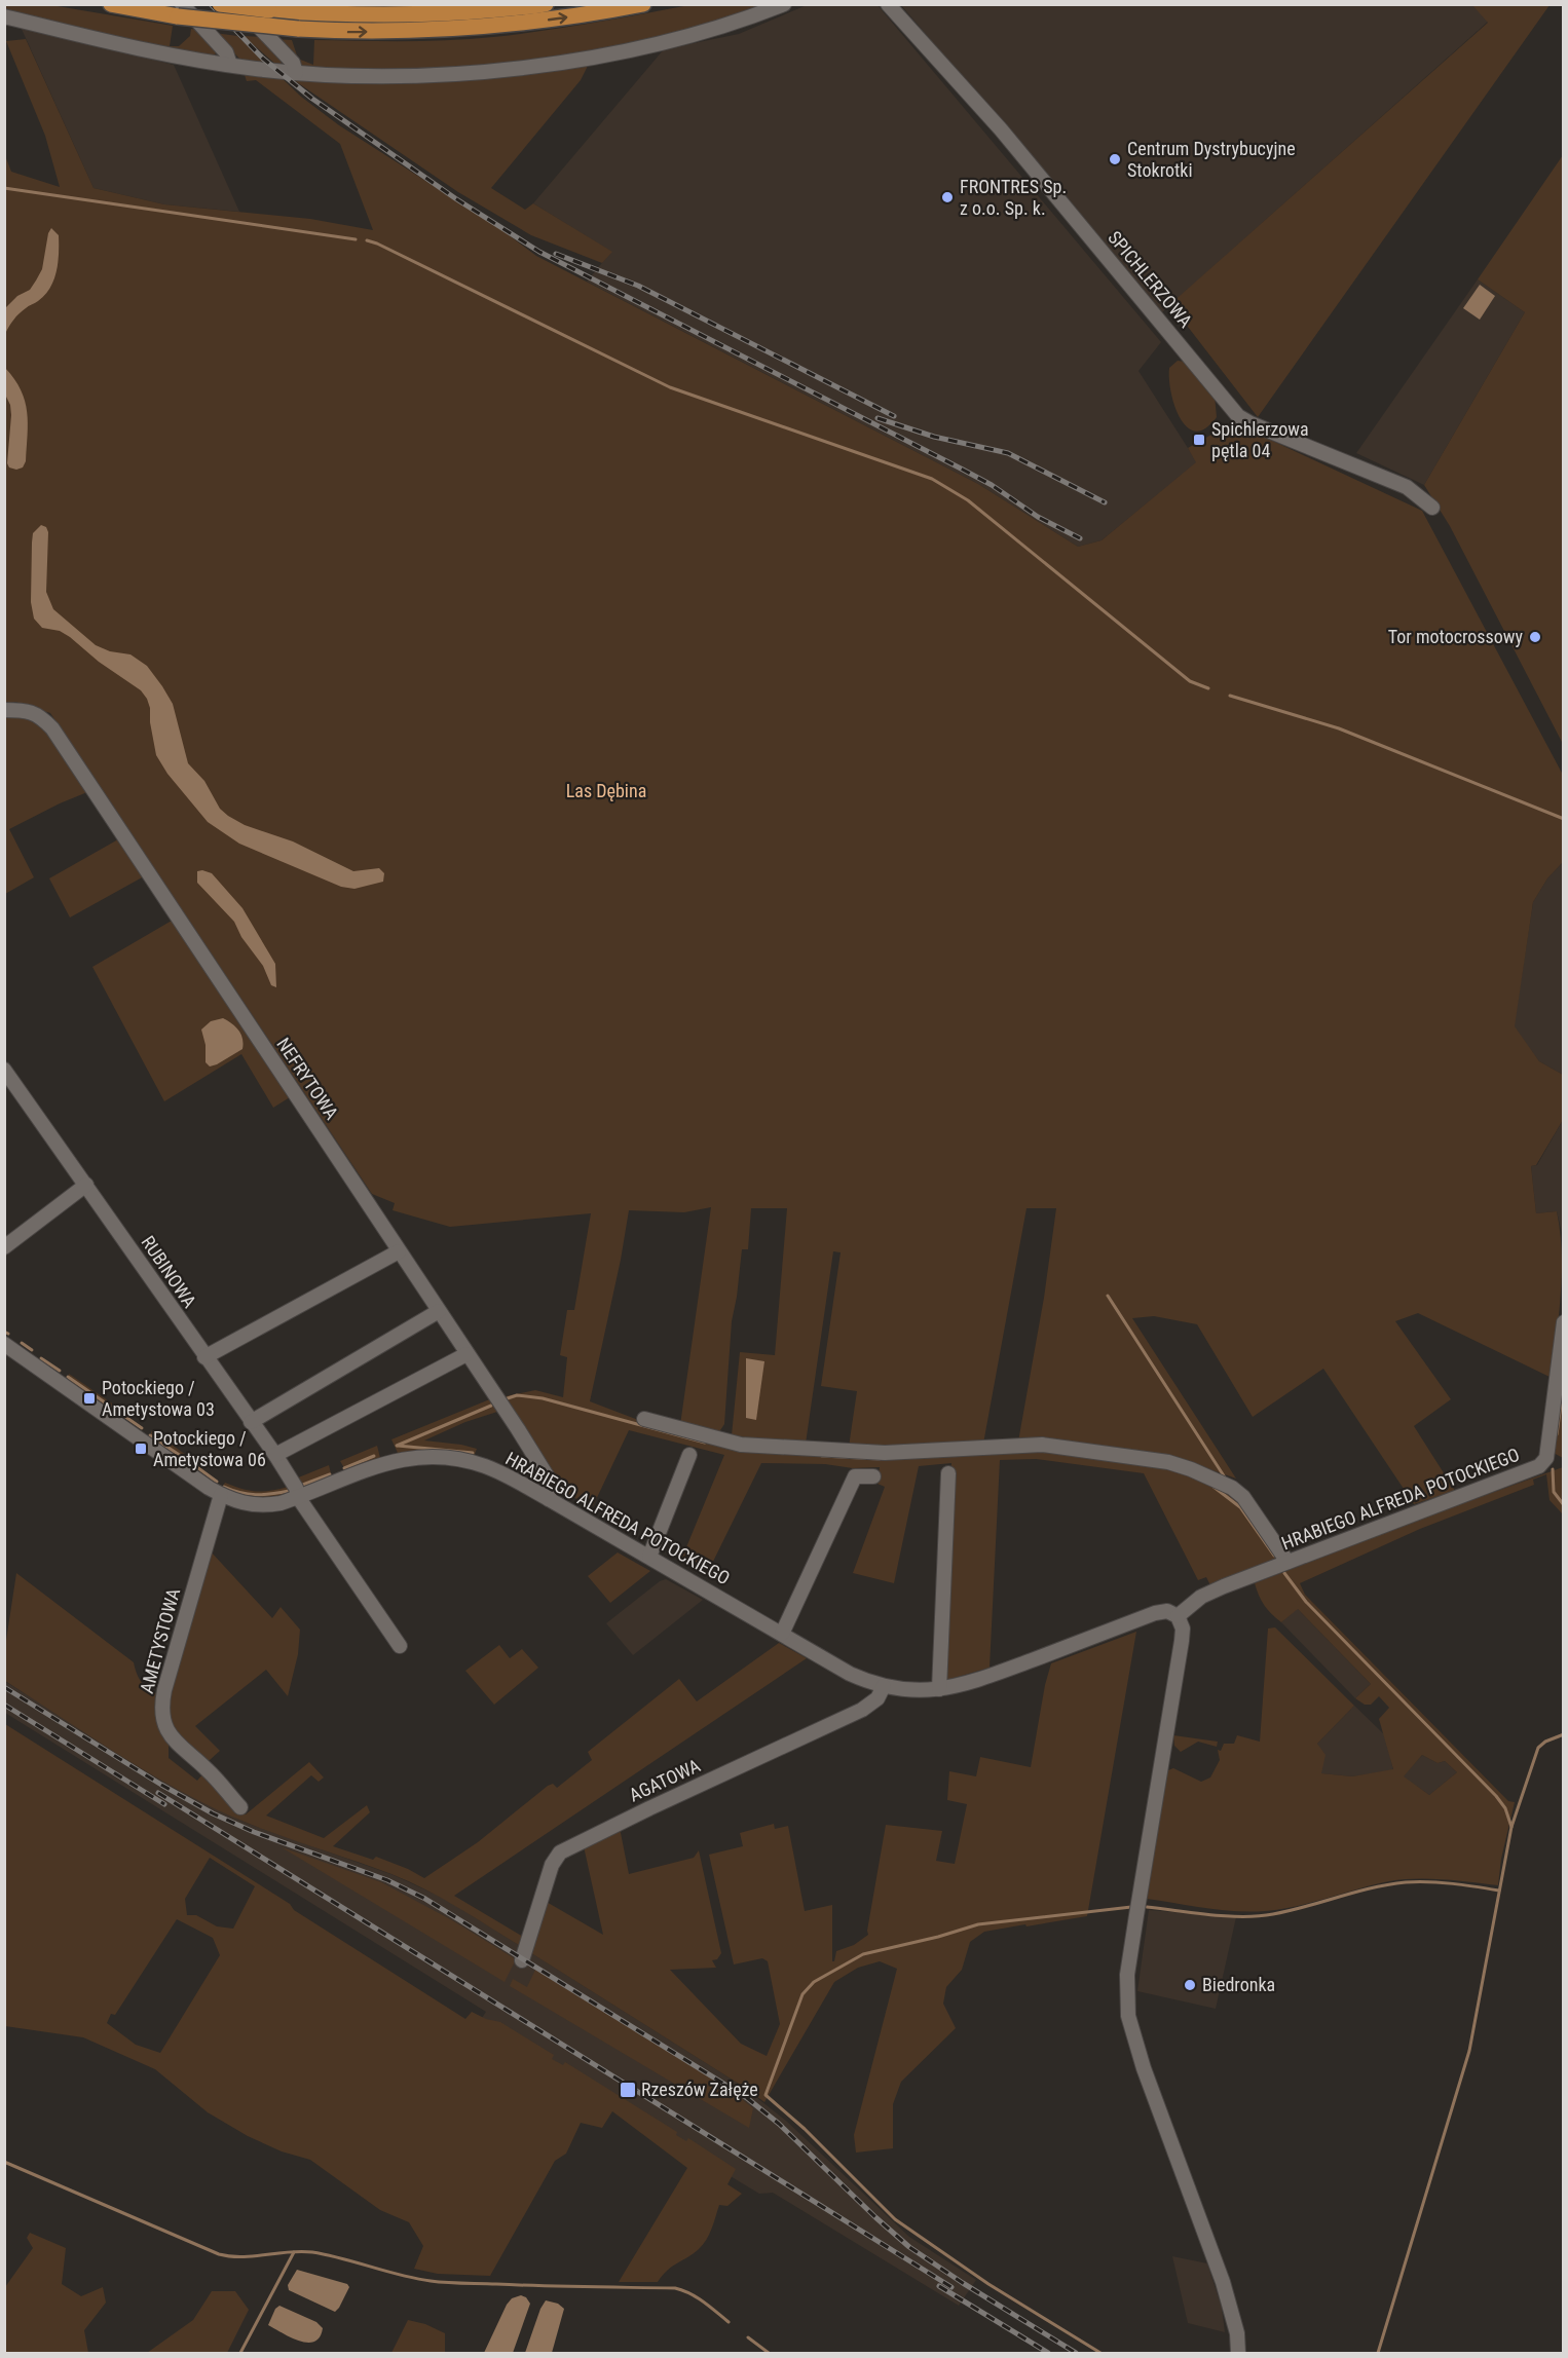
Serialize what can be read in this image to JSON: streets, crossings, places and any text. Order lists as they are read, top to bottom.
{
  "streets": {
    "street": [
      "SPICHLERZOWA",
      "NEFRYTOWA",
      "RUBINOWA",
      "HRABIEGO ALFREDA POTOCKIEGO",
      "AMETYSTOWA",
      "AGATOWA"
    ]
  },
  "crossings": [
    ["NEFRYTOWA", "HRABIEGO ALFREDA POTOCKIEGO"],
    ["RUBINOWA", "HRABIEGO ALFREDA POTOCKIEGO"],
    ["HRABIEGO ALFREDA POTOCKIEGO", "AMETYSTOWA"],
    ["HRABIEGO ALFREDA POTOCKIEGO", "AGATOWA"]
  ],
  "parks": ["Las Dębina"],
  "places": {
    "other": [
      "Centrum Dystrybucyjne Stokrotki",
      "FRONTRES Sp. z o.o. Sp. k.",
      "Tor motocrossowy",
      "Biedronka"
    ],
    "transit": [
      "Spichlerzowa pętla 04",
      "Potockiego / Ametystowa 03",
      "Potockiego / Ametystowa 06",
      "Rzeszów Załęże"
    ]
  }
}
